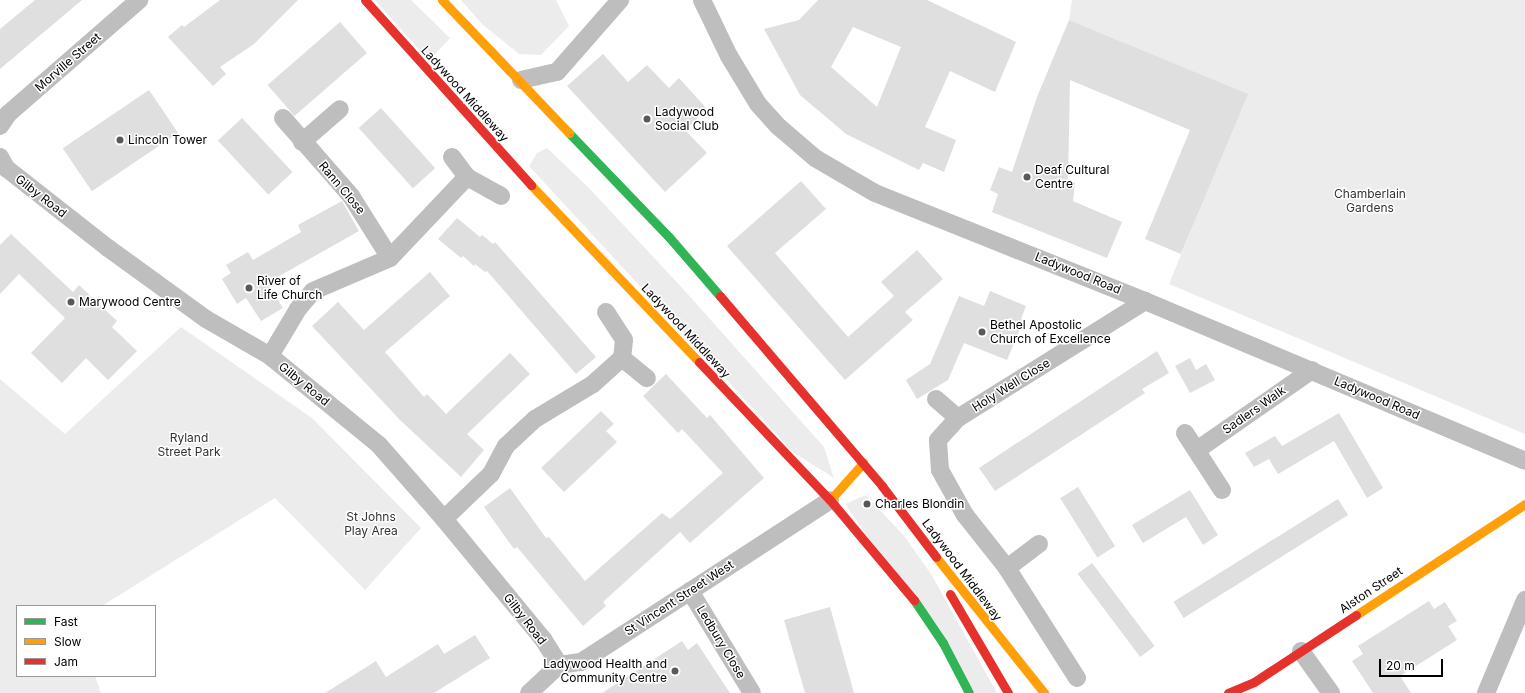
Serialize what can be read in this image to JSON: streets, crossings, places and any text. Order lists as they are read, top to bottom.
{
  "streets": {
    "main road": ["Ladywood Middleway", "Alston Street"],
    "street": [
      "Morville Street",
      "Rann Close",
      "Gilby Road",
      "Ladywood Road",
      "Holy Well Close",
      "Sadlers Walk",
      "St Vincent Street West",
      "Ledbury Close"
    ]
  },
  "crossings": [
    ["Ladywood Middleway", "St Vincent Street West"],
    ["Gilby Road", "St Vincent Street West"],
    ["Ladywood Road", "Holy Well Close"],
    ["Ladywood Road", "Sadlers Walk"],
    ["St Vincent Street West", "Ledbury Close"]
  ],
  "parks": ["Chamberlain Gardens", "Ryland Street Park", "St Johns Play Area"],
  "places": [
    "Ladywood Social Club",
    "Lincoln Tower",
    "Deaf Cultural Centre",
    "River of Life Church",
    "Marywood Centre",
    "Bethel Apostolic Church of Excellence",
    "Charles Blondin",
    "Ladywood Health and Community Centre"
  ],
  "legend": ["Fast", "Slow", "Jam"],
  "scale_bar": "20 m"
}
